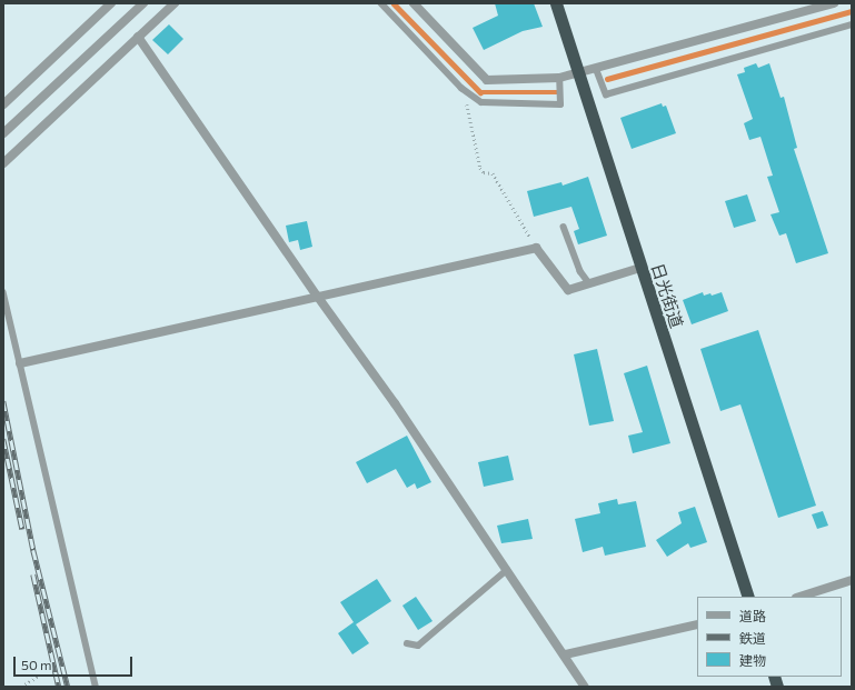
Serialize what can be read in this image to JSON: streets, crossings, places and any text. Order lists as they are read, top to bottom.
{
  "streets": {
    "highway": ["日光街道"]
  },
  "legend": ["道路", "鉄道", "建物"],
  "scale_bar": "50 m"
}
